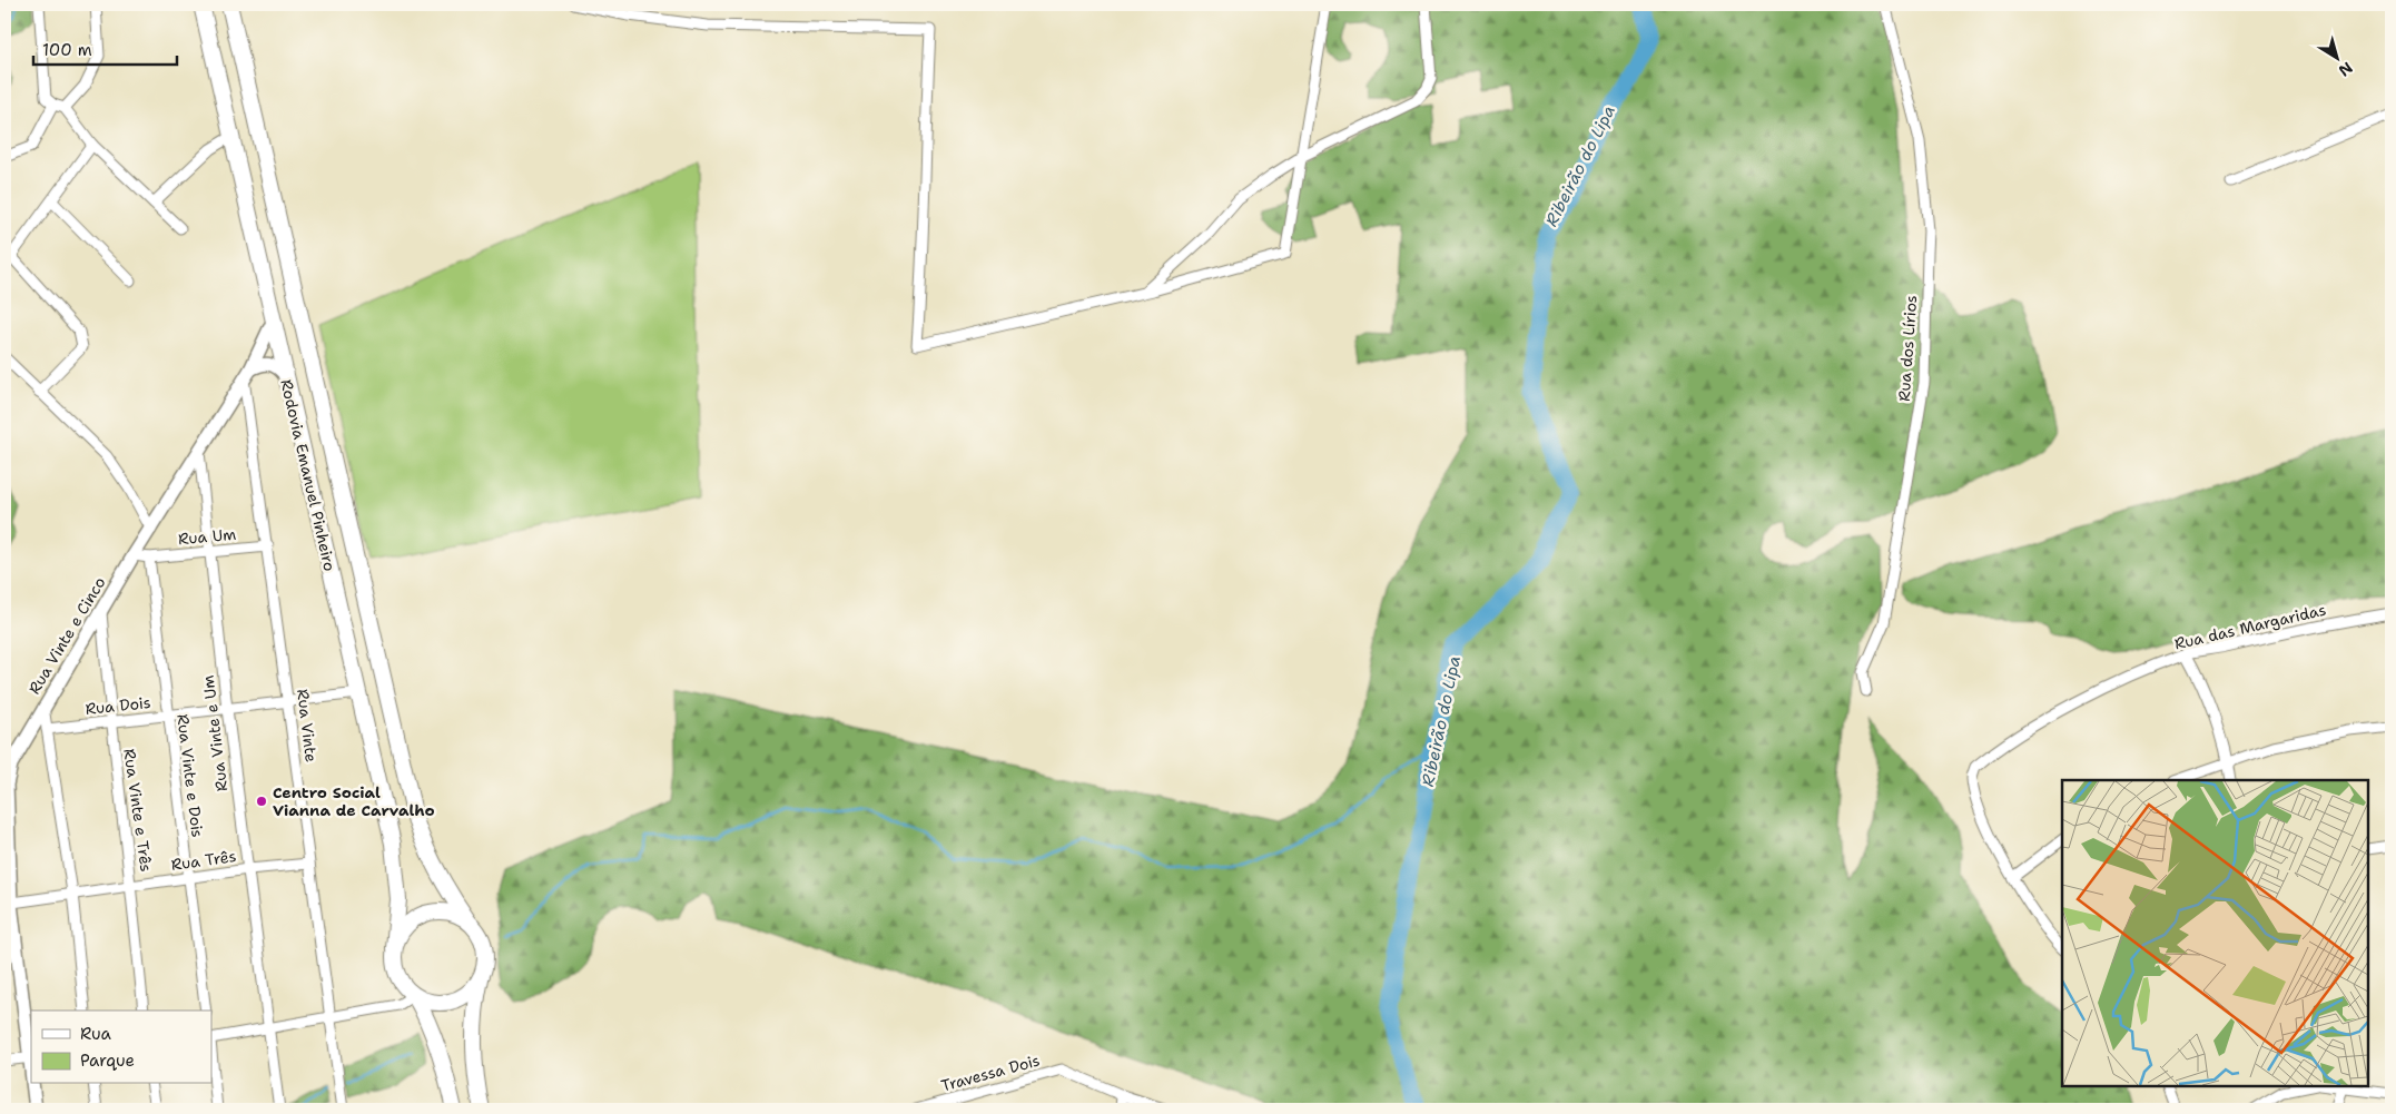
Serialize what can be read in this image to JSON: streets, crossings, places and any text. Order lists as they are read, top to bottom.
{
  "streets": {
    "main road": ["Rodovia Emanuel Pinheiro"],
    "street": [
      "Rua dos Lírios",
      "Rua Um",
      "Rua das Margaridas",
      "Rua Vinte e Cinco",
      "Rua Dois",
      "Rua Vinte",
      "Rua Vinte e Um",
      "Rua Vinte e Dois",
      "Rua Vinte e Três",
      "Rua Três",
      "Travessa Dois"
    ]
  },
  "crossings": [
    ["Rodovia Emanuel Pinheiro", "Rua Vinte e Cinco"],
    ["Rodovia Emanuel Pinheiro", "Rua Dois"],
    ["Rua Um", "Rua Vinte"],
    ["Rua Um", "Rua Vinte e Um"],
    ["Rua Um", "Rua Vinte e Dois"],
    ["Rua Vinte e Cinco", "Rua Vinte"],
    ["Rua Vinte e Cinco", "Rua Vinte e Um"],
    ["Rua Vinte e Cinco", "Rua Vinte e Três"],
    ["Rua Vinte e Cinco", "Rua Três"],
    ["Rua Dois", "Rua Vinte"],
    ["Rua Dois", "Rua Vinte e Um"],
    ["Rua Dois", "Rua Vinte e Dois"],
    ["Rua Dois", "Rua Vinte e Três"],
    ["Rua Vinte", "Rua Três"],
    ["Rua Vinte e Um", "Rua Três"],
    ["Rua Vinte e Dois", "Rua Três"],
    ["Rua Vinte e Três", "Rua Três"]
  ],
  "water": ["Ribeirão do Lipa"],
  "places": ["Centro Social Vianna de Carvalho"],
  "legend": ["Rua", "Parque"],
  "scale_bar": "100 m",
  "north": "bottom right"
}
